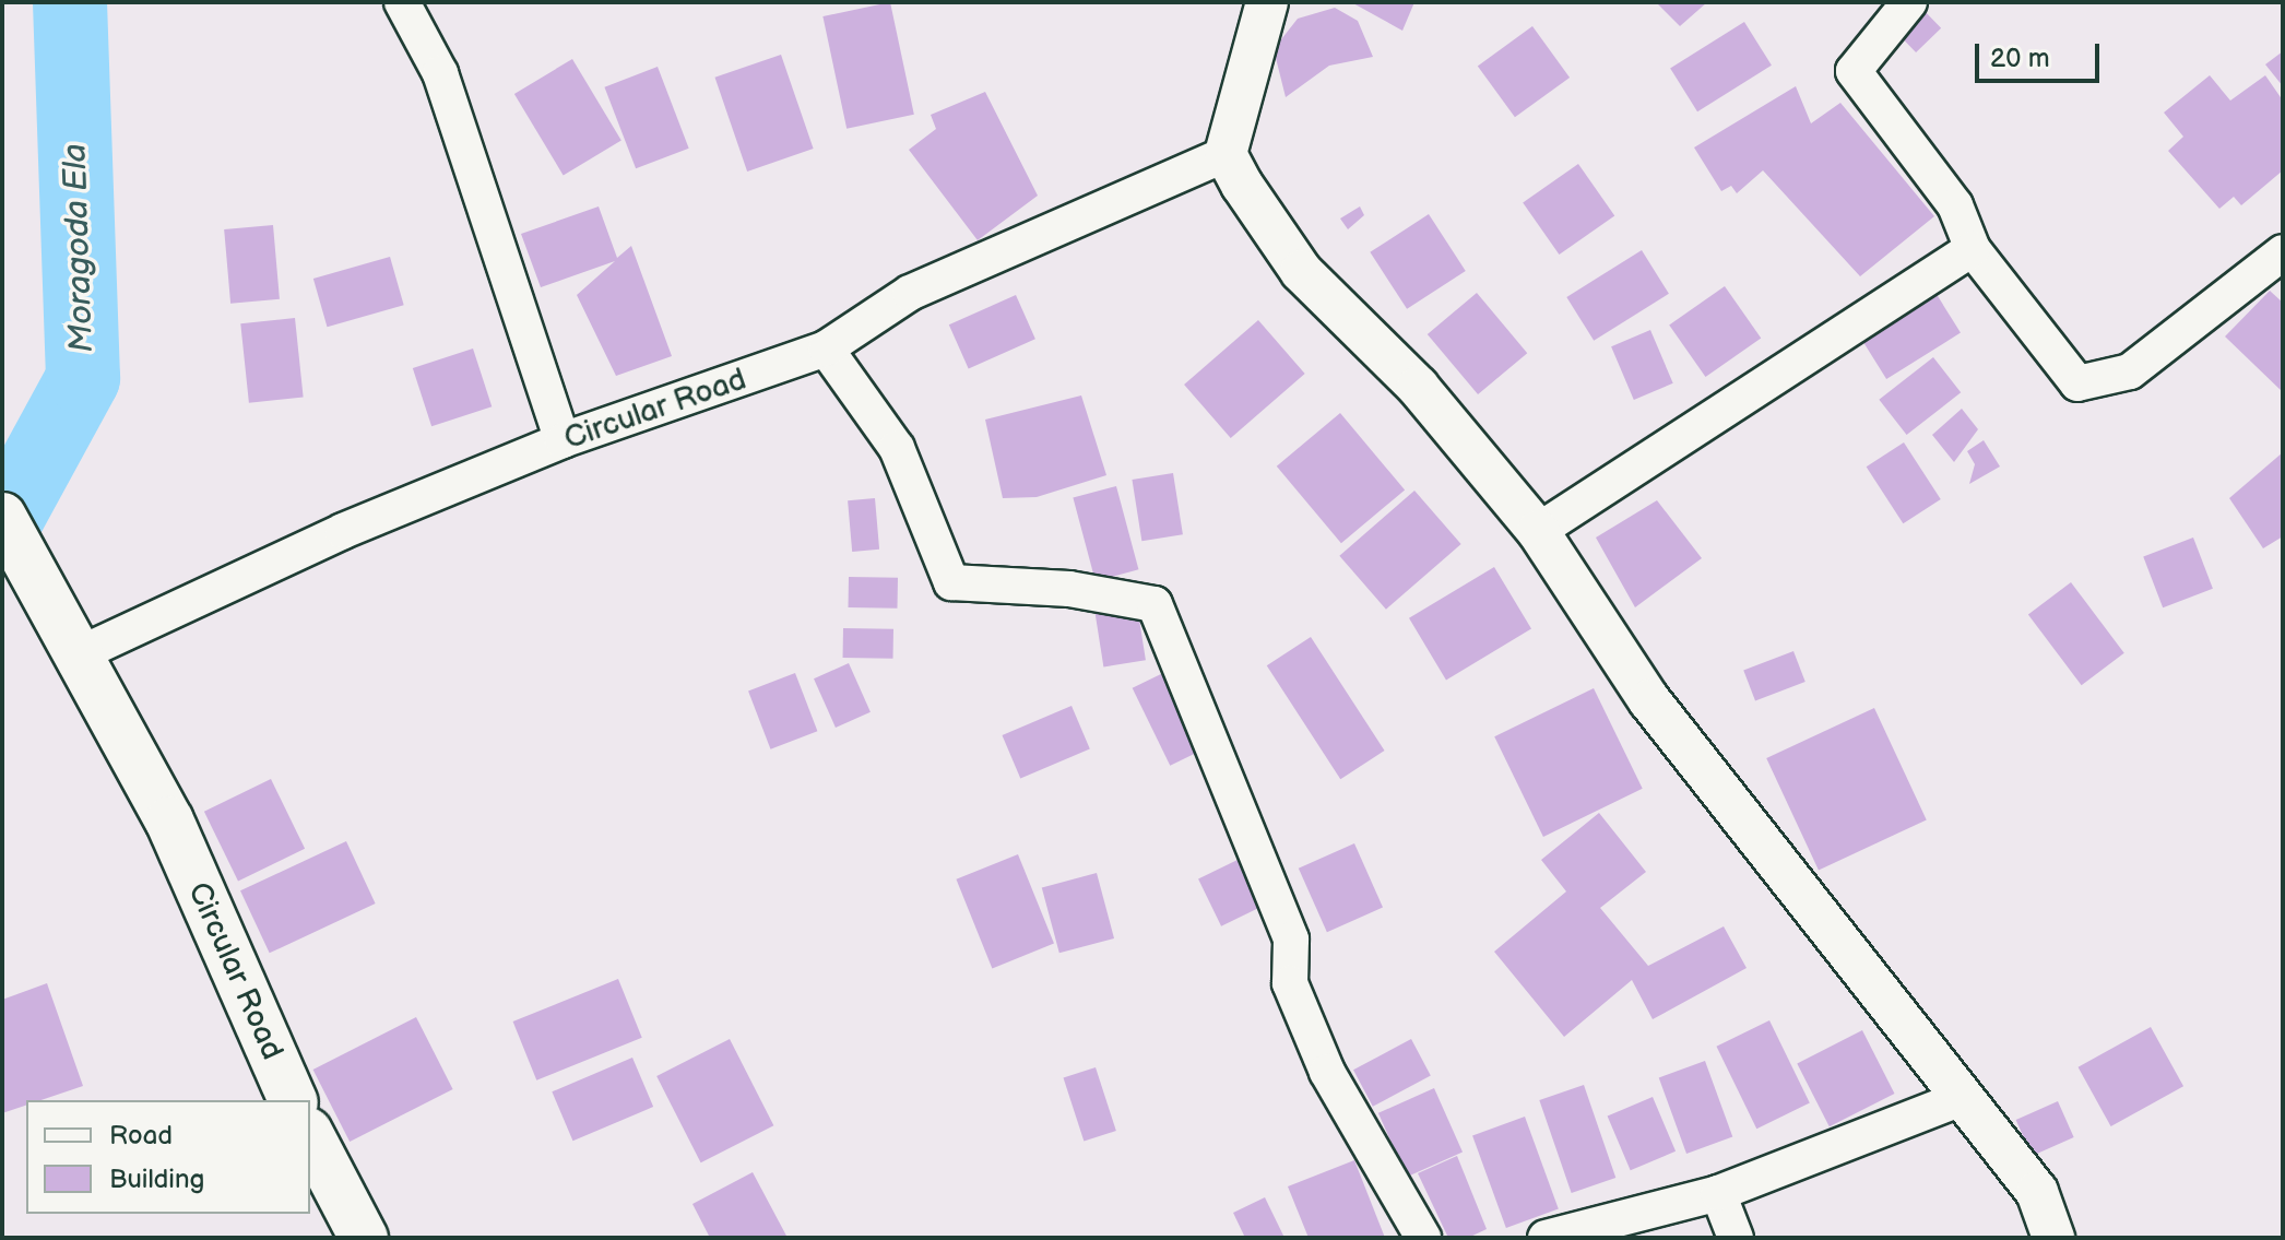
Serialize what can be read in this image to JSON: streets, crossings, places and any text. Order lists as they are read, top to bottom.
{
  "streets": {
    "main road": ["Circular Road"]
  },
  "water": ["Moragoda Ela"],
  "legend": ["Road", "Building"],
  "scale_bar": "20 m"
}
